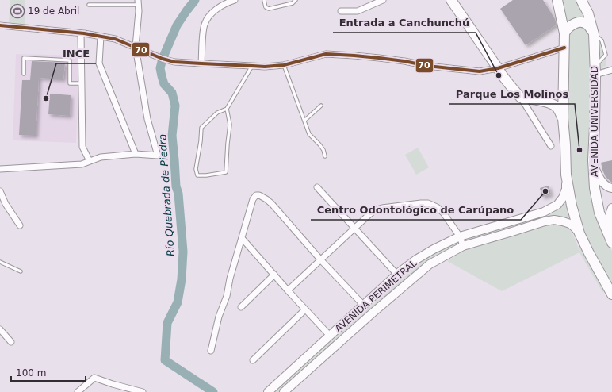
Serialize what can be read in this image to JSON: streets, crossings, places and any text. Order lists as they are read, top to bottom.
{
  "streets": {
    "highway": ["AVENIDA UNIVERSIDAD"],
    "main road": ["AVENIDA PERIMETRAL"]
  },
  "water": ["Río Quebrada de Piedra"],
  "places": {
    "sports": ["19 de Abril"],
    "other": [
      "Entrada a Canchunchú",
      "INCE",
      "Parque Los Molinos",
      "Centro Odontológico de Carúpano"
    ]
  },
  "lines": ["transit line 70"],
  "scale_bar": "100 m"
}
